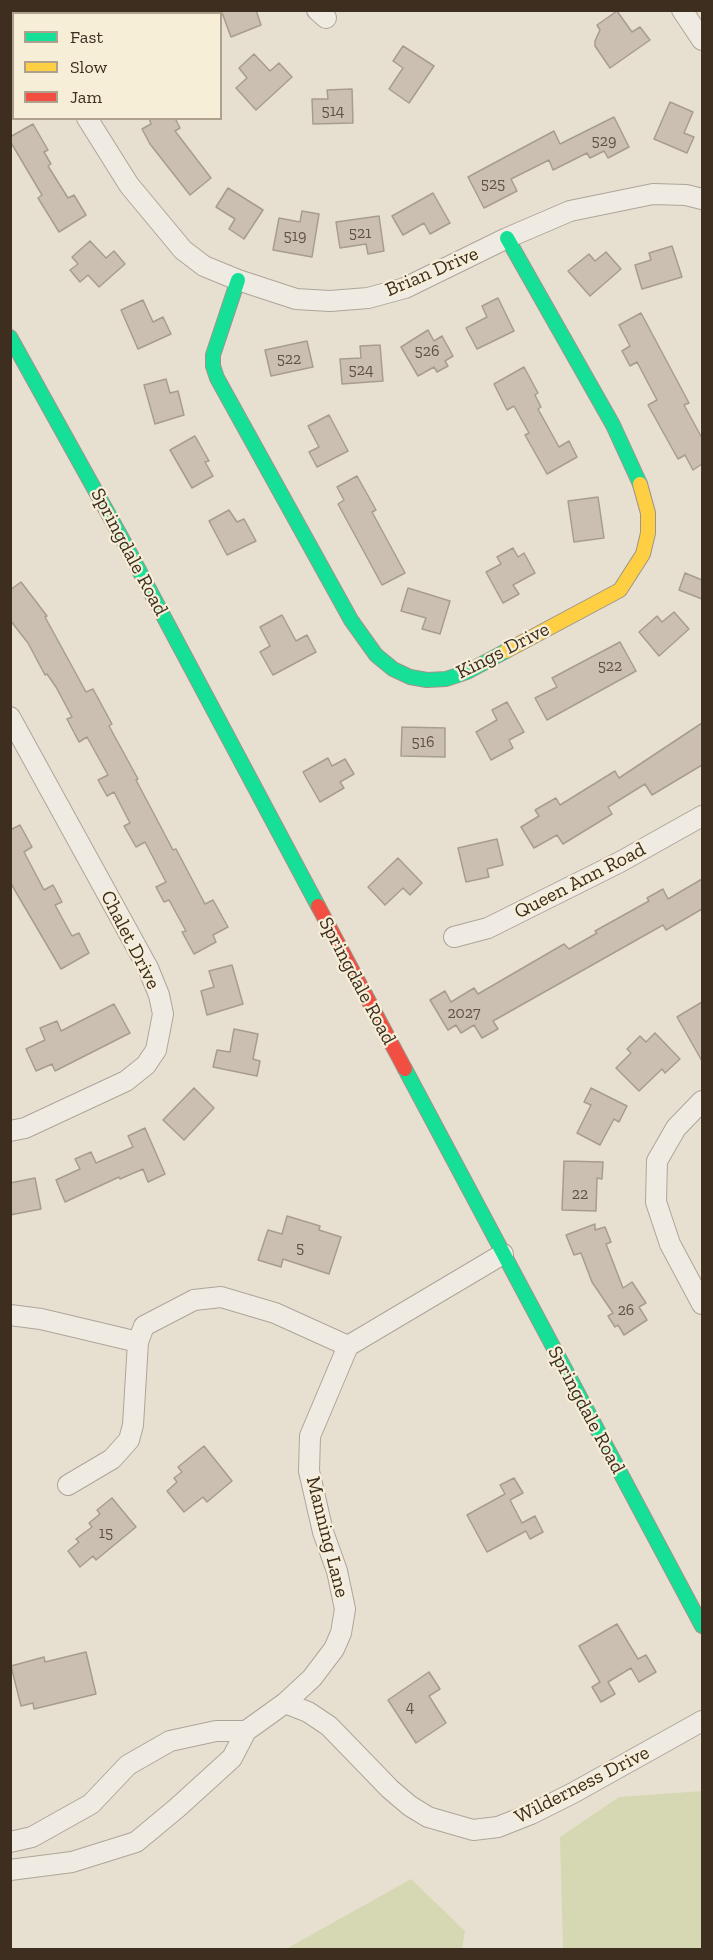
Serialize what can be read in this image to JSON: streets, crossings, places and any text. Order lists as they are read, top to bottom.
{
  "streets": {
    "main road": ["Springdale Road", "Kings Drive"],
    "street": [
      "Brian Drive",
      "Queen Ann Road",
      "Chalet Drive",
      "Manning Lane",
      "Wilderness Drive"
    ]
  },
  "crossings": [
    ["Brian Drive", "Kings Drive"],
    ["Manning Lane", "Wilderness Drive"]
  ],
  "house_numbers": [
    "514",
    "529",
    "525",
    "521",
    "519",
    "526",
    "522",
    "524",
    "522",
    "516",
    "2027",
    "22",
    "5",
    "26",
    "15",
    "4"
  ],
  "legend": ["Fast", "Slow", "Jam"]
}
